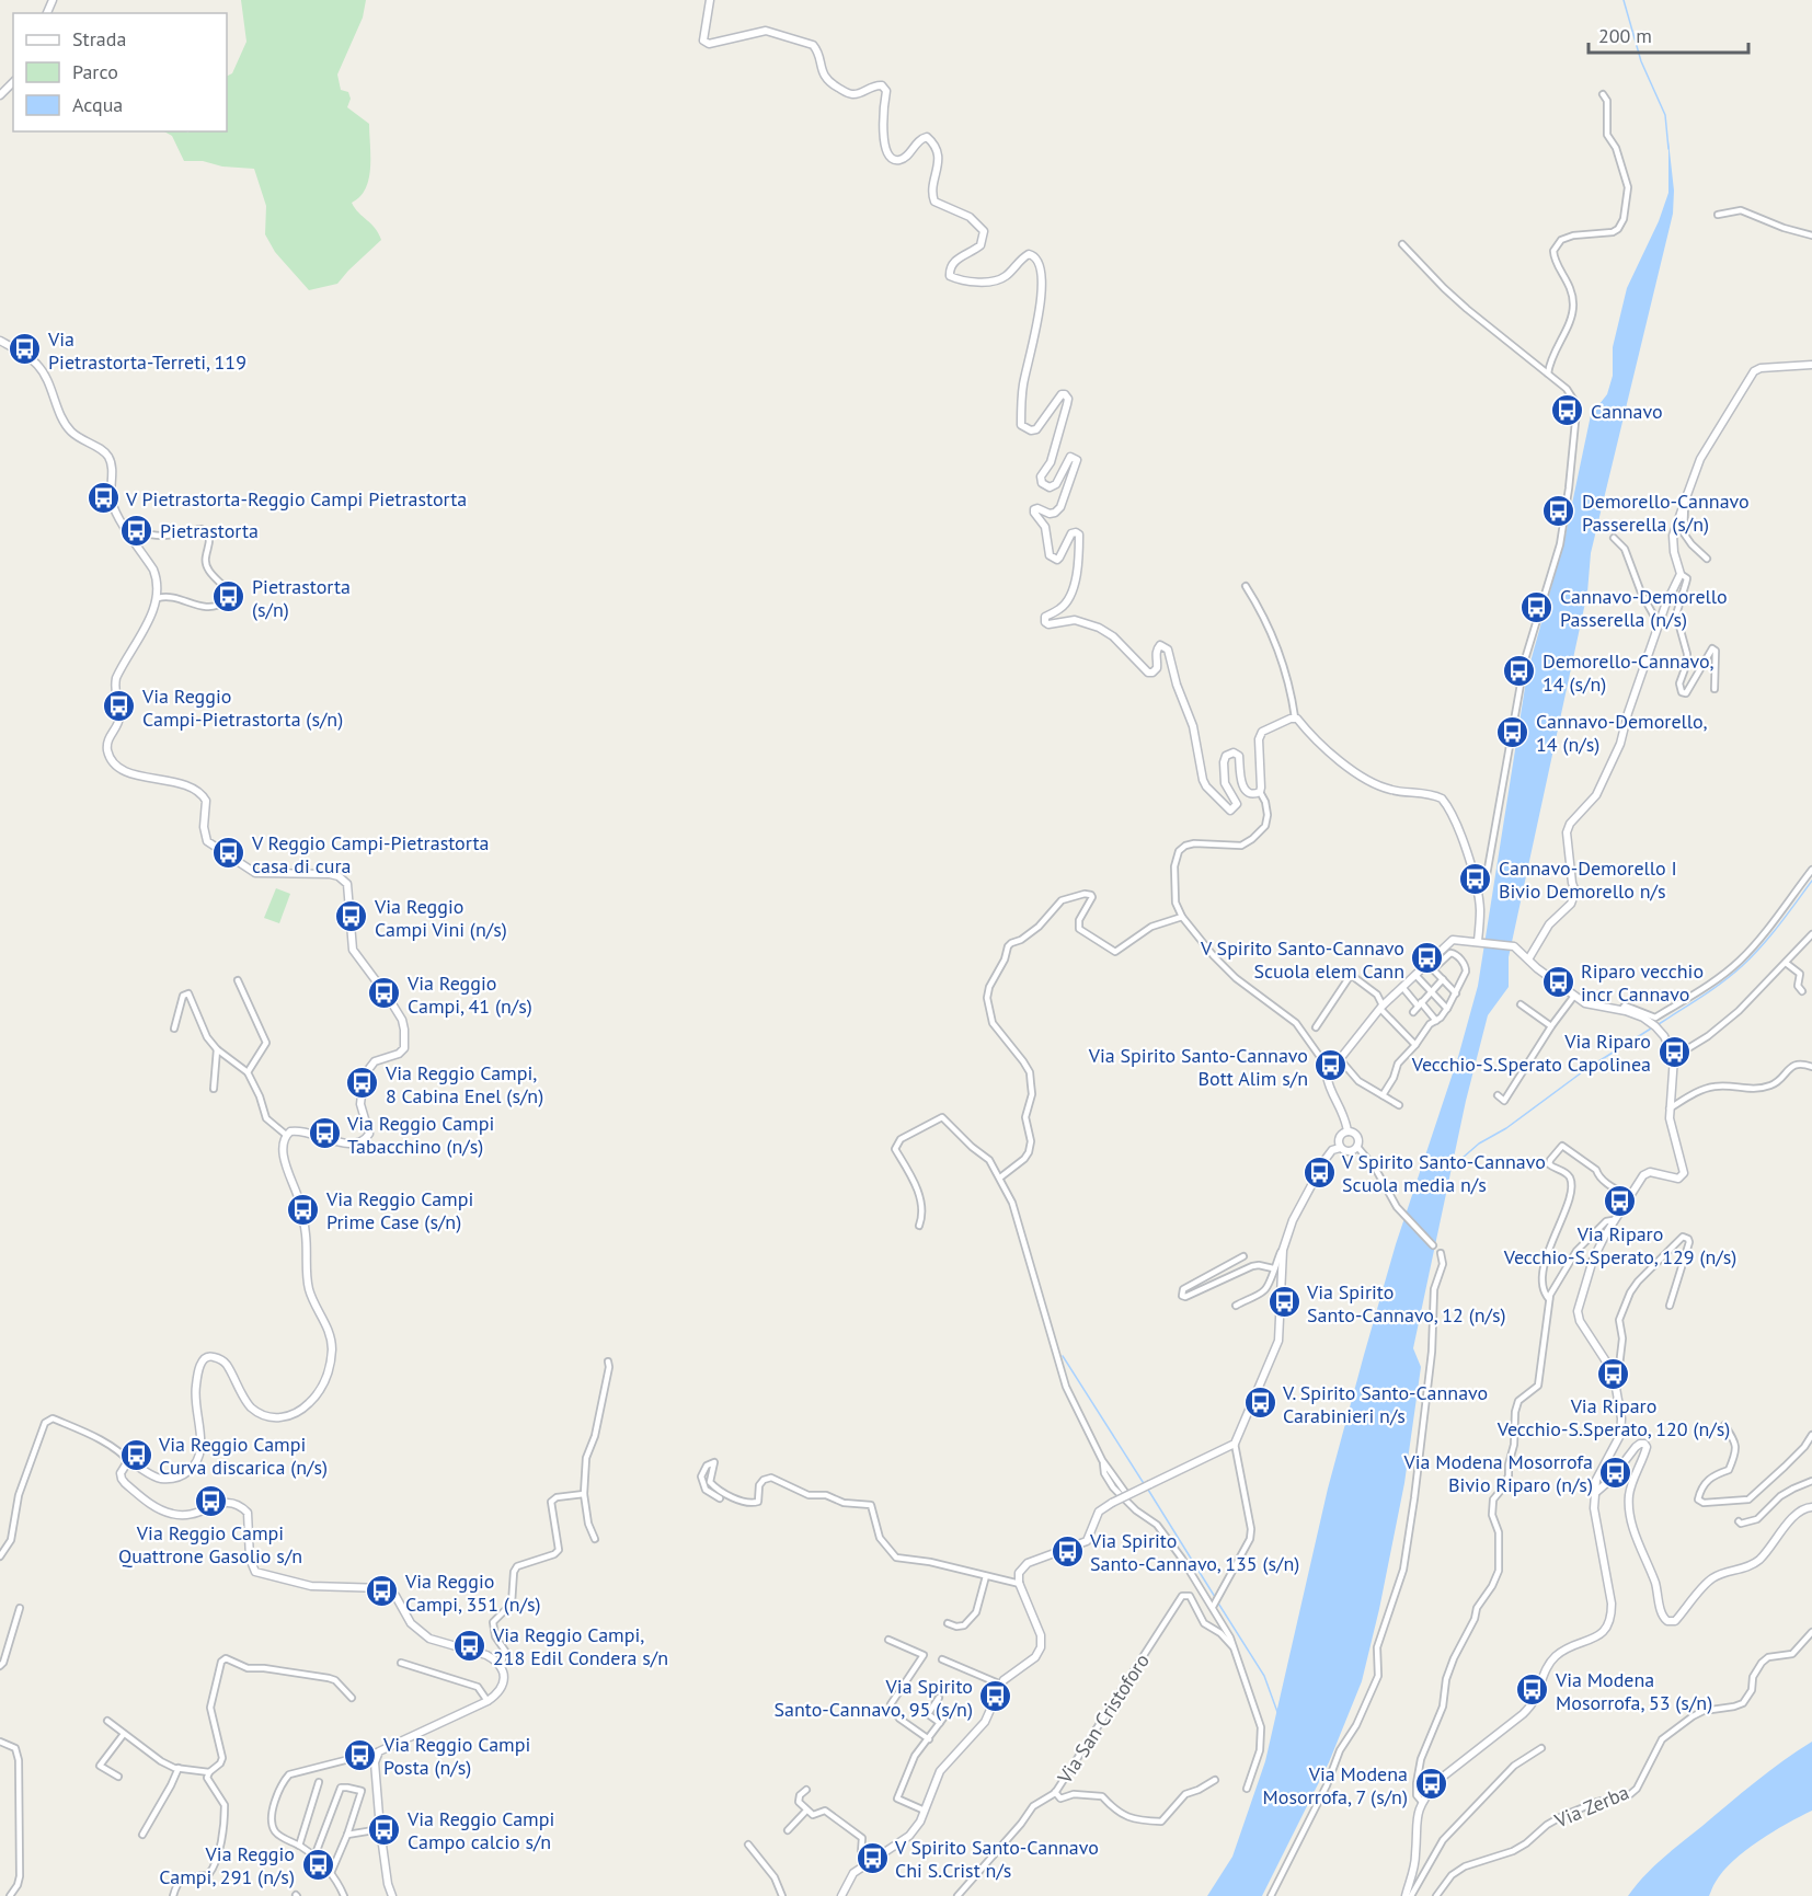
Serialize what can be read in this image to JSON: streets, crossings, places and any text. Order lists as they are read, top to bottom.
{
  "streets": {
    "street": ["Via San Cristoforo", "Via Zerba"]
  },
  "places": {
    "bus stop": [
      "Via Pietrastorta-Terreti, 119",
      "Cannavo",
      "V Pietrastorta-Reggio Campi Pietrastorta",
      "Demorello-Cannavo Passerella (s/n)",
      "Pietrastorta",
      "Pietrastorta (s/n)",
      "Cannavo-Demorello Passerella (n/s)",
      "Demorello-Cannavo, 14 (s/n)",
      "Via Reggio Campi-Pietrastorta (s/n)",
      "Cannavo-Demorello, 14 (n/s)",
      "V Reggio Campi-Pietrastorta casa di cura",
      "Cannavo-Demorello I Bivio Demorello n/s",
      "Via Reggio Campi Vini (n/s)",
      "V Spirito Santo-Cannavo Scuola elem Cann",
      "Riparo vecchio incr Cannavo",
      "Via Reggio Campi, 41 (n/s)",
      "Via Riparo Vecchio-S.Sperato Capolinea",
      "Via Spirito Santo-Cannavo Bott Alim s/n",
      "Via Reggio Campi, 8 Cabina Enel (s/n)",
      "Via Reggio Campi Tabacchino (n/s)",
      "V Spirito Santo-Cannavo Scuola media n/s",
      "Via Riparo Vecchio-S.Sperato, 129 (n/s)",
      "Via Reggio Campi Prime Case (s/n)",
      "Via Spirito Santo-Cannavo, 12 (n/s)",
      "Via Riparo Vecchio-S.Sperato, 120 (n/s)",
      "V. Spirito Santo-Cannavo Carabinieri n/s",
      "Via Reggio Campi Curva discarica (n/s)",
      "Via Modena Mosorrofa Bivio Riparo (n/s)",
      "Via Reggio Campi Quattrone Gasolio s/n",
      "Via Spirito Santo-Cannavo, 135 (s/n)",
      "Via Reggio Campi, 351 (n/s)",
      "Via Reggio Campi, 218 Edil Condera s/n",
      "Via Modena Mosorrofa, 53 (s/n)",
      "Via Spirito Santo-Cannavo, 95 (s/n)",
      "Via Reggio Campi Posta (n/s)",
      "Via Modena Mosorrofa, 7 (s/n)",
      "Via Reggio Campi Campo calcio s/n",
      "V Spirito Santo-Cannavo Chi S.Crist n/s",
      "Via Reggio Campi, 291 (n/s)"
    ]
  },
  "legend": ["Strada", "Parco", "Acqua"],
  "scale_bar": "200 m"
}
